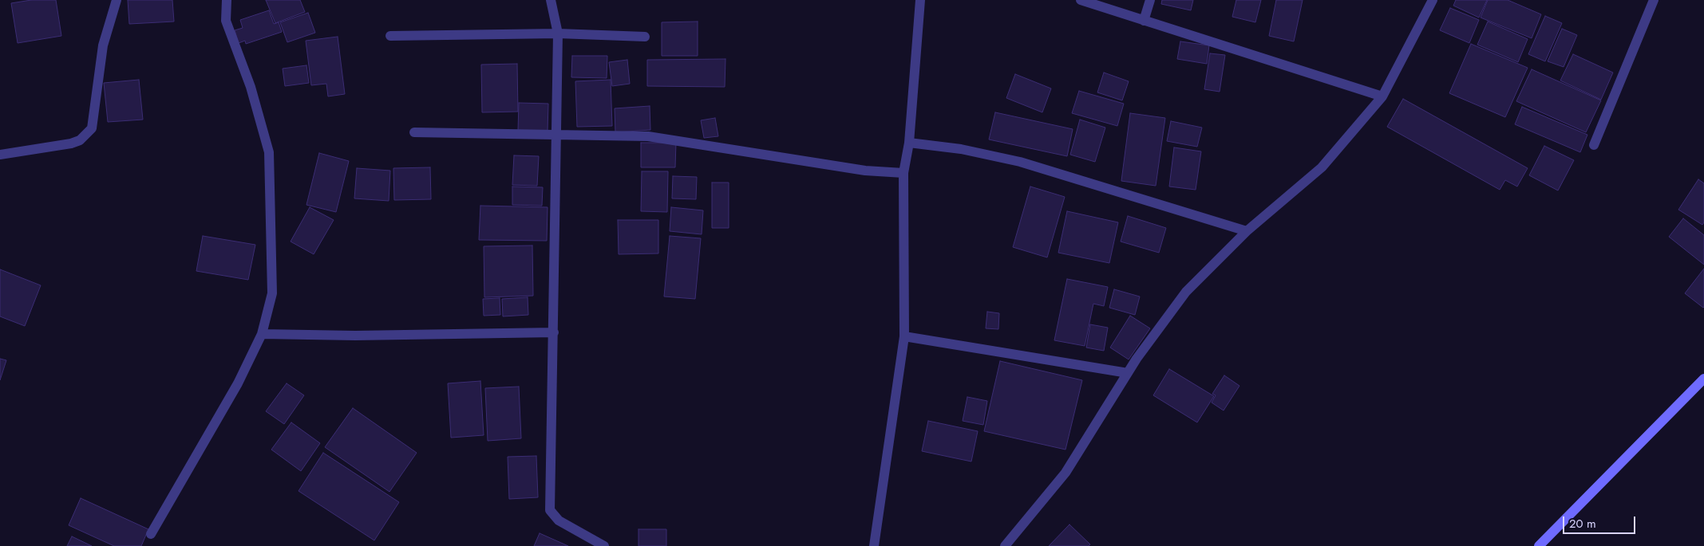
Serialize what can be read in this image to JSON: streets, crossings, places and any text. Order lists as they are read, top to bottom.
{
  "scale_bar": "20 m"
}
